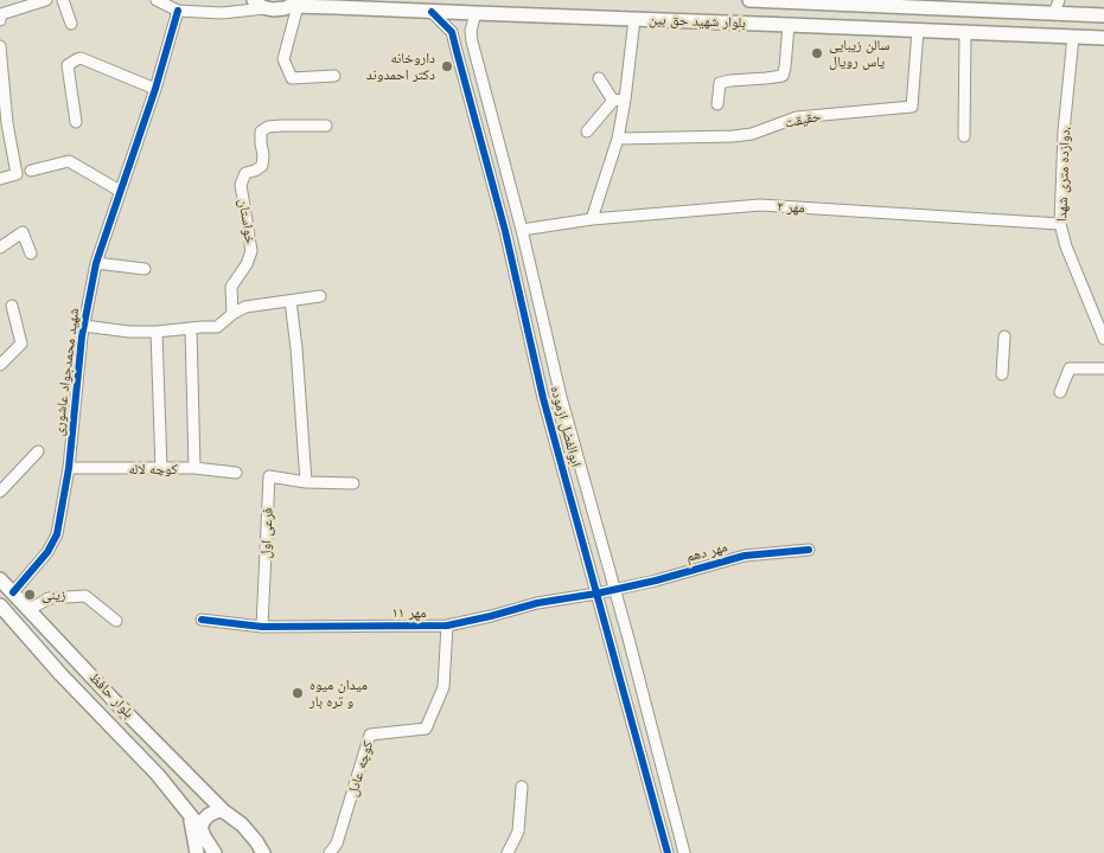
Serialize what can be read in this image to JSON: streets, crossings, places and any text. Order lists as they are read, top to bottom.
{
  "streets": {
    "main road": ["بلوار شهید حق بین", "بلوار حافظ"],
    "street": [
      "حقیقت",
      "دوازده متری شهدا،",
      "مهر ۲",
      "خواستان",
      "شهید محمدجواد عاشوری",
      "ابوالفضل ازموده",
      "کوچه لاله",
      "فرعی اول",
      "مهر دهم",
      "مهر ۱۱",
      "کوچه عادل"
    ]
  },
  "crossings": [
    ["بلوار شهید حق بین", "حقیقت"],
    ["بلوار شهید حق بین", "دوازده متری شهدا،"],
    ["بلوار شهید حق بین", "ابوالفضل ازموده"],
    ["دوازده متری شهدا،", "مهر ۲"],
    ["مهر ۲", "ابوالفضل ازموده"],
    ["شهید محمدجواد عاشوری", "کوچه لاله"],
    ["شهید محمدجواد عاشوری", "بلوار حافظ"],
    ["ابوالفضل ازموده", "مهر دهم"],
    ["ابوالفضل ازموده", "مهر ۱۱"],
    ["فرعی اول", "مهر ۱۱"],
    ["مهر دهم", "مهر ۱۱"],
    ["مهر ۱۱", "کوچه عادل"]
  ],
  "places": [
    "سالن زیبایی یاس رویال",
    "داروخانه دکتر احمدوند",
    "زینی",
    "میدان میوه و تره بار"
  ]
}
